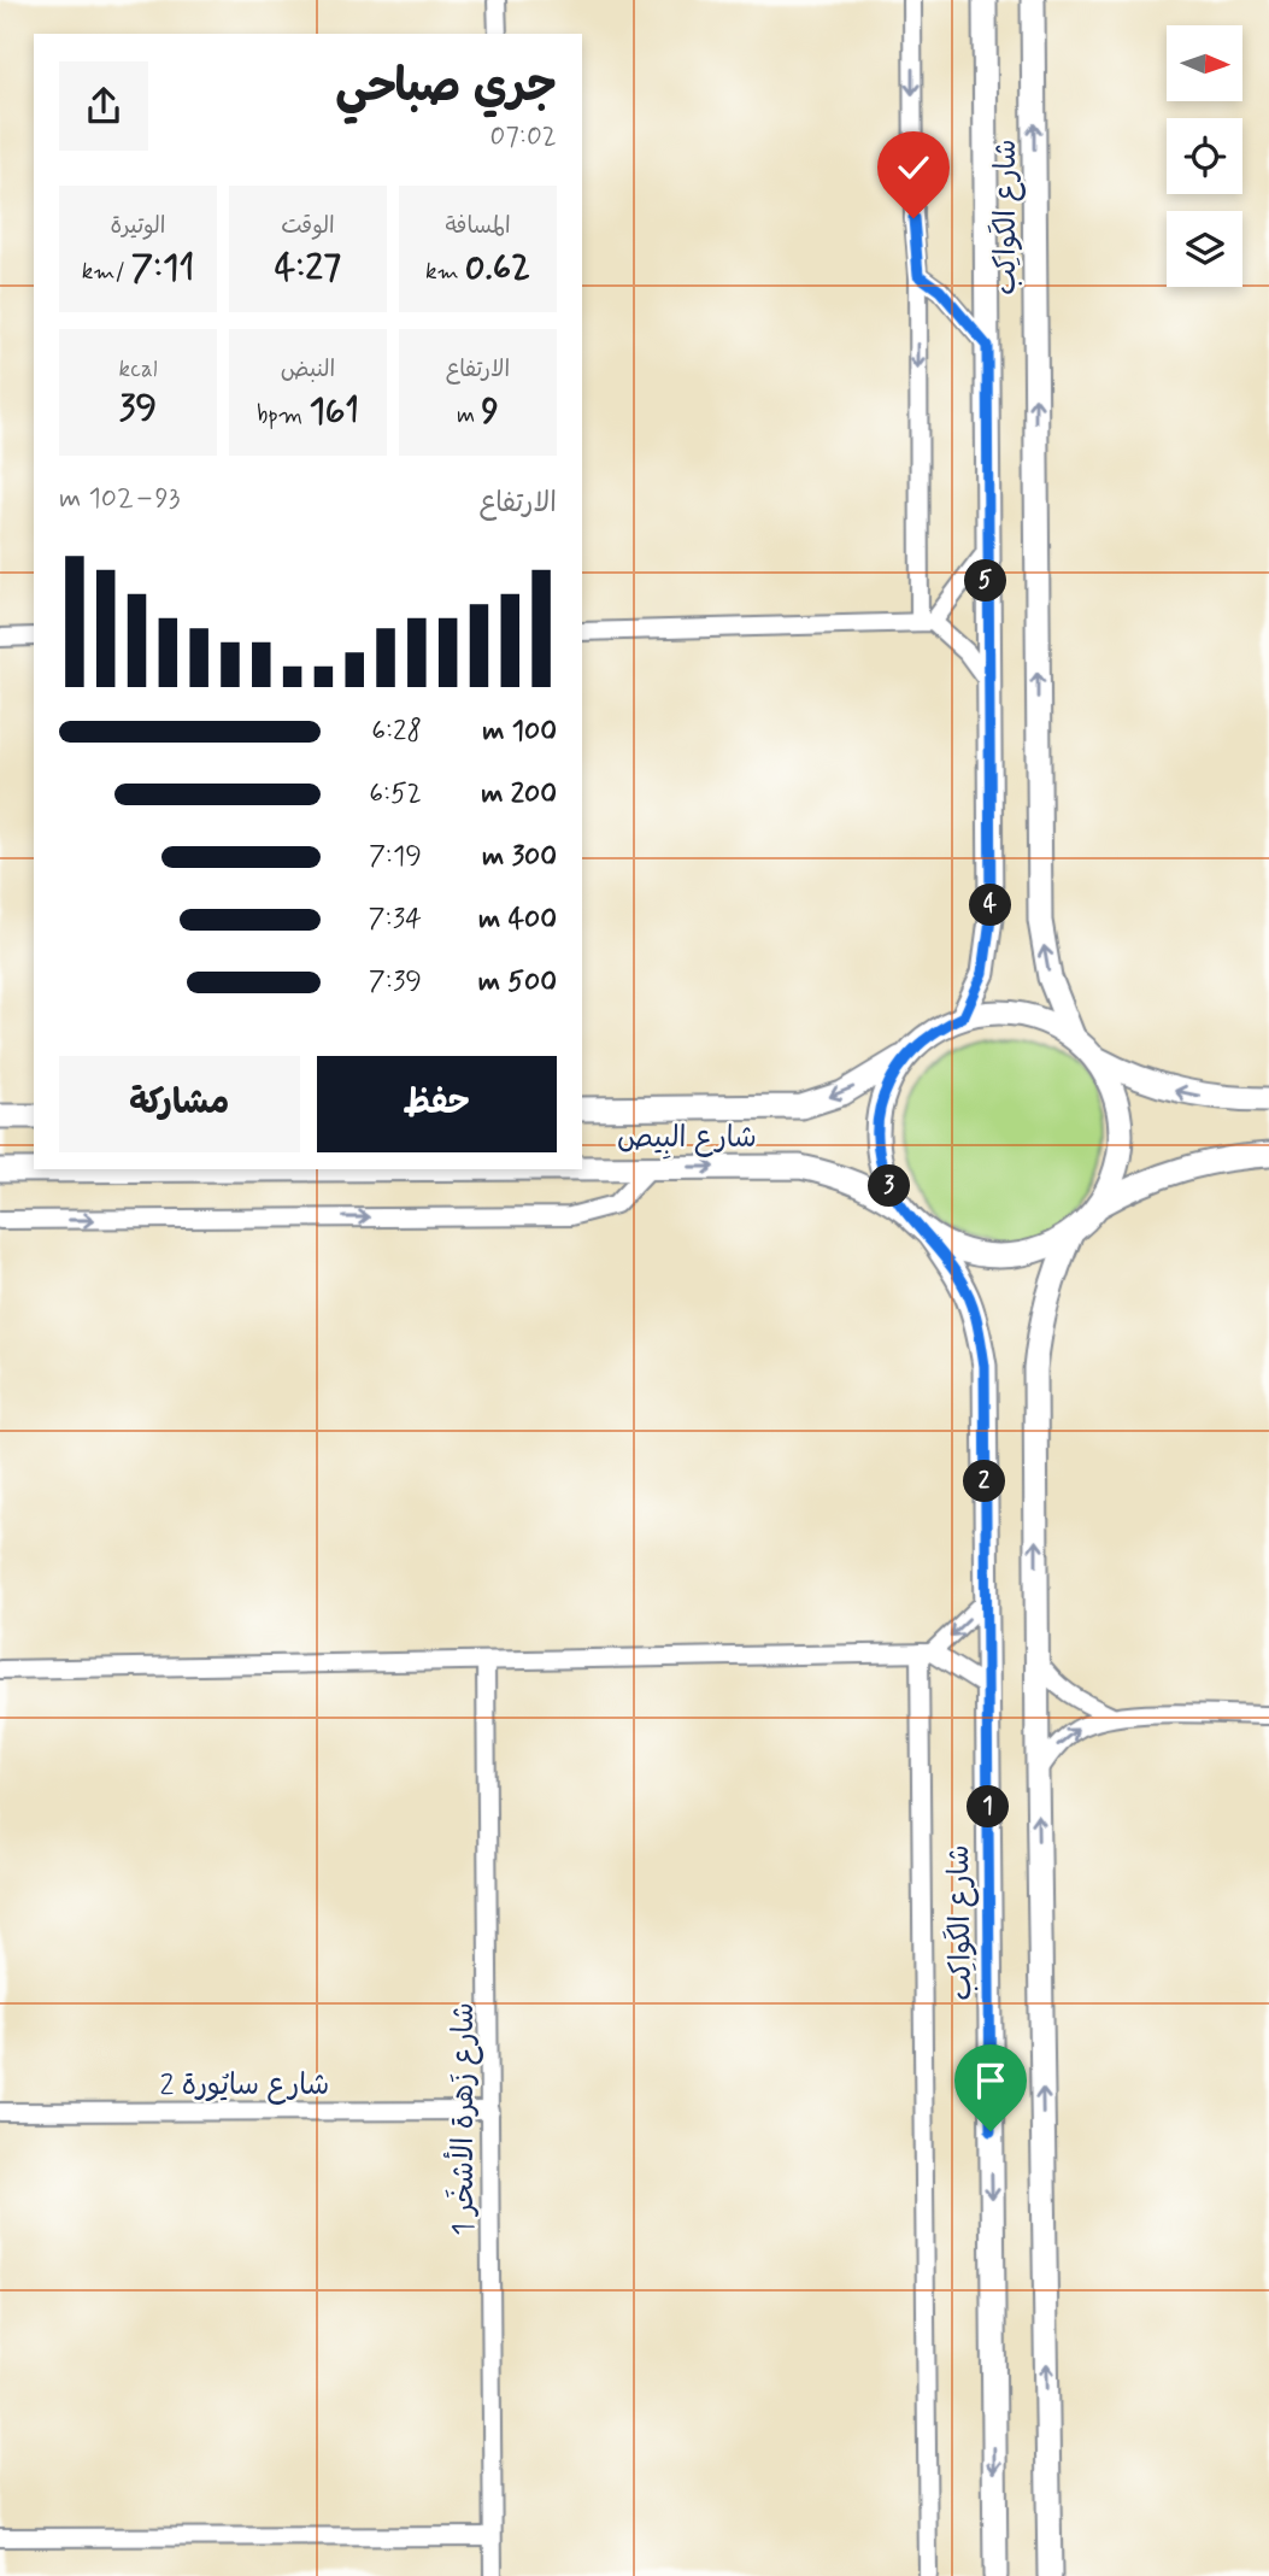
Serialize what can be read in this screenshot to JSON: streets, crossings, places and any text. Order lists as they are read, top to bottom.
{
  "streets": {
    "street": [
      "شارع الكَواكِب",
      "شارع البِيص",
      "شارع سايُورة 2",
      "شارع زَهرة الأشخَر 1"
    ]
  },
  "crossings": [
    ["شارع الكَواكِب", "شارع البِيص"],
    ["شارع سايُورة 2", "شارع زَهرة الأشخَر 1"]
  ],
  "north": "right",
  "page": {
    "heading": ["جري صباحي", "07:02"],
    "stats": [
      ["المسافة", "0.62 km"],
      ["الوقت", "4:27"],
      ["الوتيرة", "7:11 /km"],
      ["الارتفاع", "9 m"],
      ["النبض", "161 bpm"],
      ["kcal", "39"]
    ],
    "chart": ["الارتفاع", "93–102 m"],
    "pins": [
      "5",
      "4",
      "3",
      "2",
      "1"
    ],
    "list": [
      {
        "name": "100 m",
        "note": "6:28"
      },
      {
        "name": "200 m",
        "note": "6:52"
      },
      {
        "name": "300 m",
        "note": "7:19"
      },
      {
        "name": "400 m",
        "note": "7:34"
      },
      {
        "name": "500 m",
        "note": "7:39"
      }
    ],
    "buttons": ["حفظ", "مشاركة"]
  }
}
